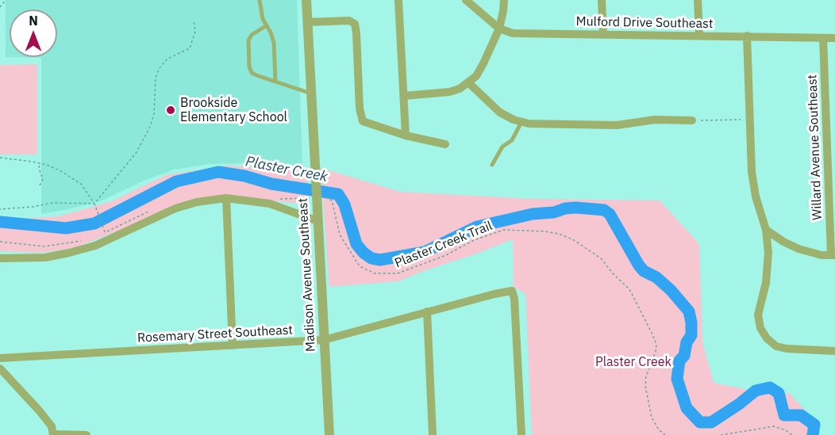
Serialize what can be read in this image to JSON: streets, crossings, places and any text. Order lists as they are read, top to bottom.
{
  "streets": {
    "street": [
      "Mulford Drive Southeast",
      "Willard Avenue Southeast",
      "Madison Avenue Southeast",
      "Rosemary Street Southeast"
    ],
    "path": ["Plaster Creek Trail"]
  },
  "crossings": [
    ["Mulford Drive Southeast", "Willard Avenue Southeast"],
    ["Plaster Creek Trail", "Madison Avenue Southeast"],
    ["Madison Avenue Southeast", "Rosemary Street Southeast"]
  ],
  "water": ["Plaster Creek"],
  "parks": ["Plaster Creek"],
  "places": ["Brookside Elementary School"],
  "north": "top"
}
